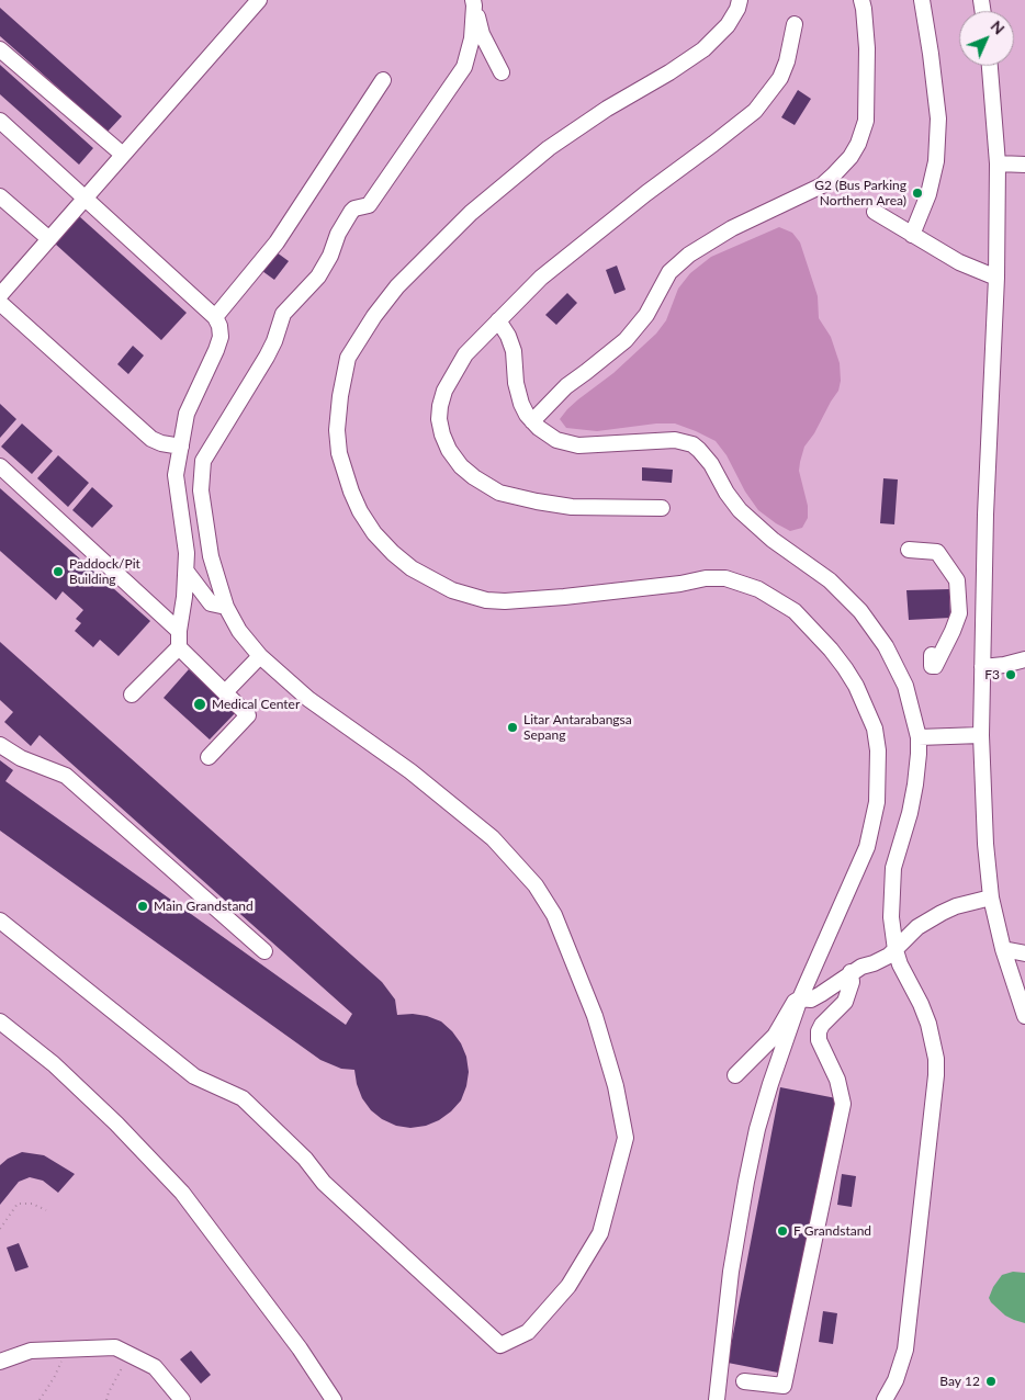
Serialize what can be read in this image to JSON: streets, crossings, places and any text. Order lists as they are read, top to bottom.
{
  "places": [
    "G2 (Bus Parking Northern Area)",
    "Paddock/Pit Building",
    "F3",
    "Medical Center",
    "Litar Antarabangsa Sepang",
    "Main Grandstand",
    "F Grandstand",
    "Bay 12"
  ],
  "north": "top right"
}
